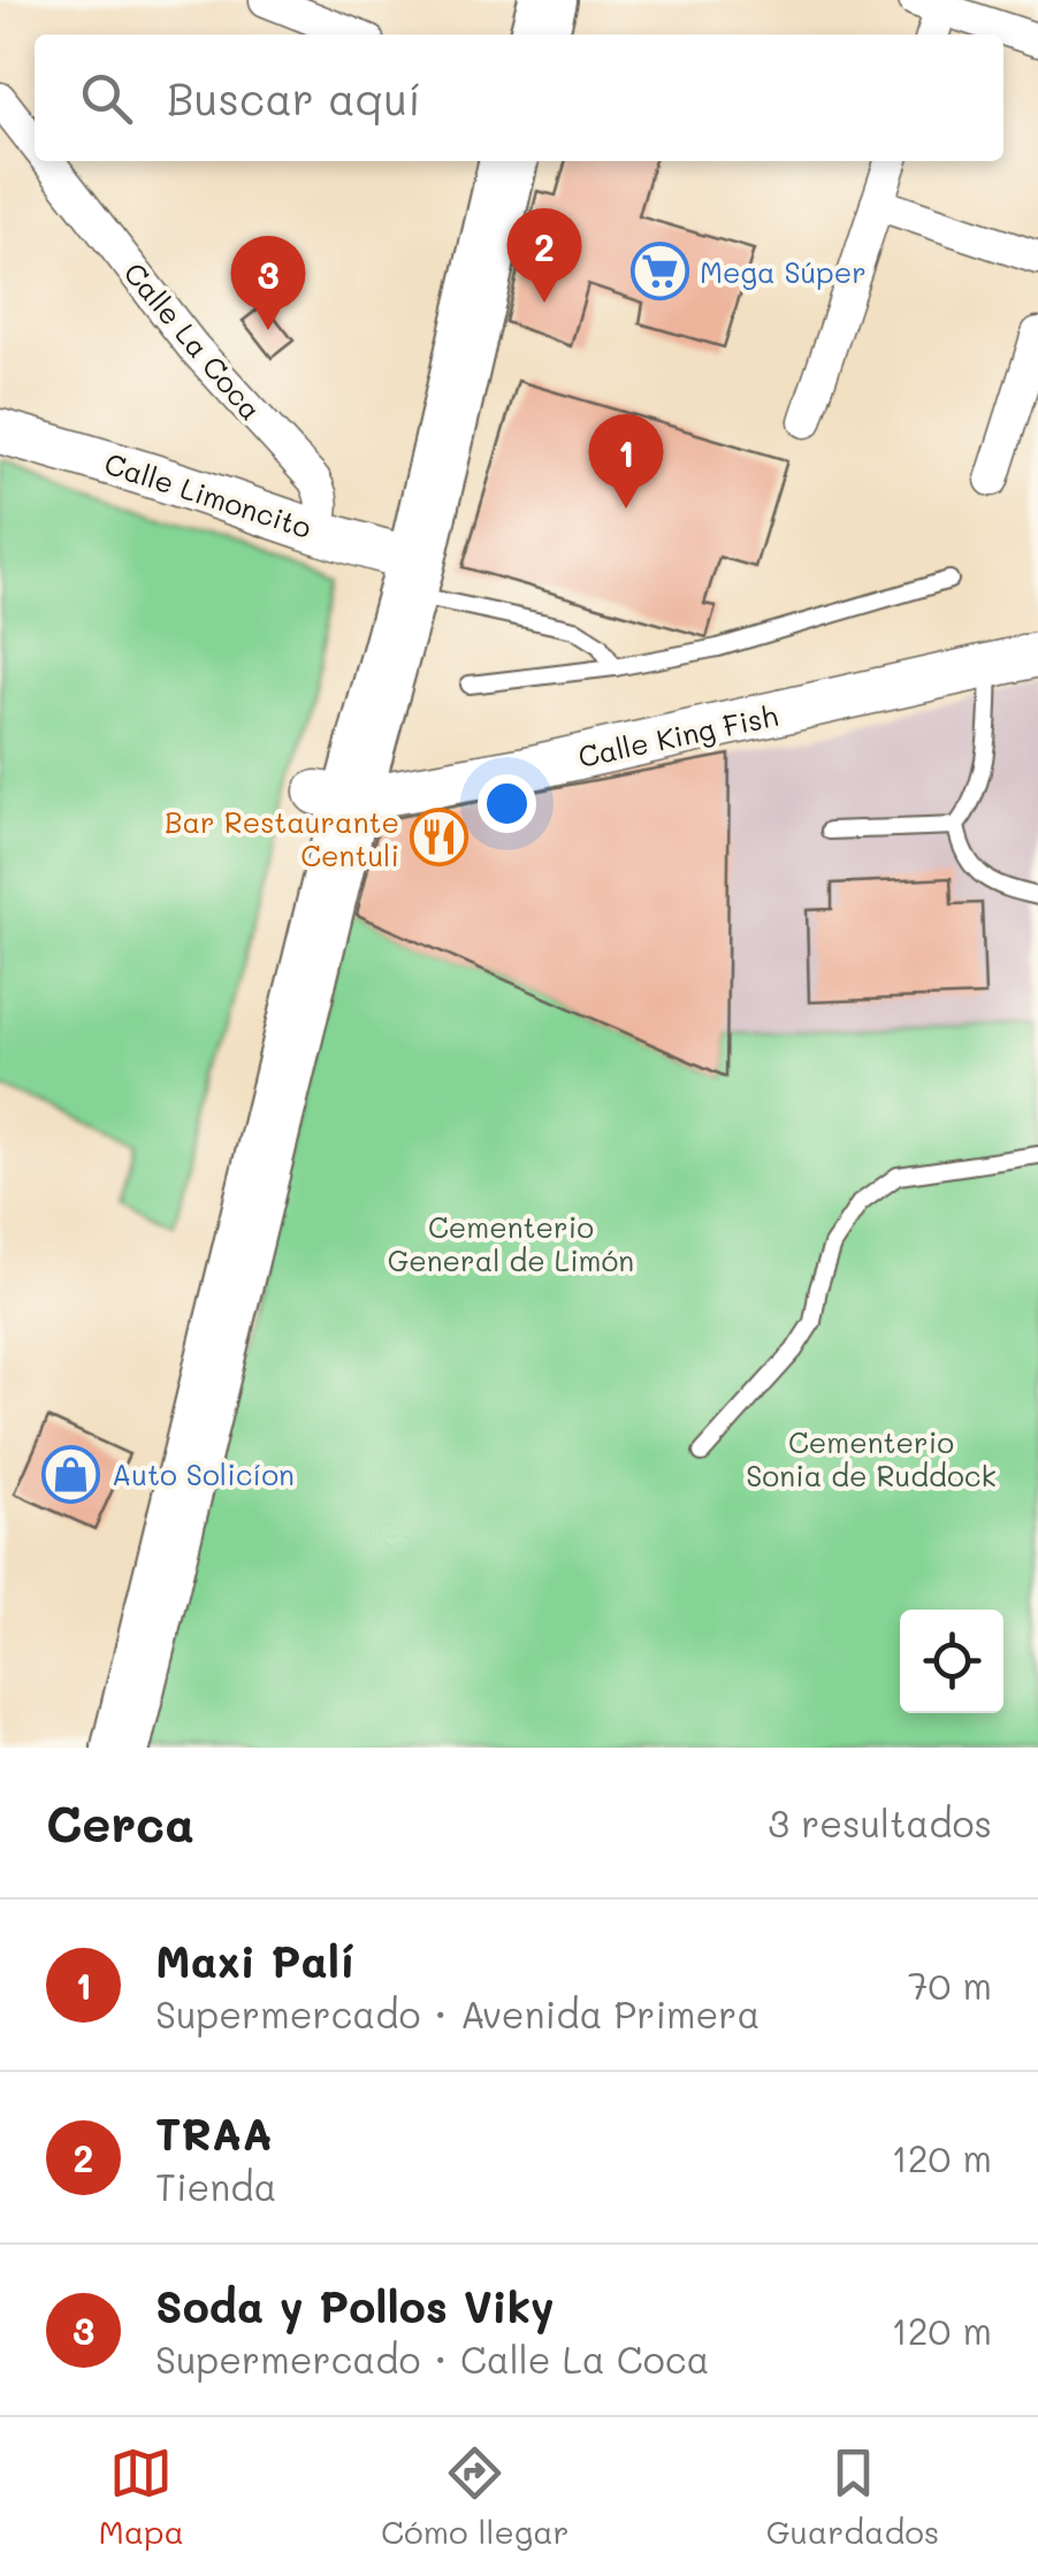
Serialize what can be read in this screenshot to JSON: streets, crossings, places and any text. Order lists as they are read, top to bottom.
{
  "streets": {
    "street": ["Calle La Coca", "Calle Limoncito", "Calle King Fish"]
  },
  "crossings": [
    ["Calle La Coca", "Calle Limoncito"]
  ],
  "parks": ["Cementerio General de Limón", "Cementerio Sonia de Ruddock"],
  "places": {
    "supermarket": ["Mega Súper"],
    "restaurant": ["Bar Restaurante Centuli"],
    "shop": ["Auto Solicíon"]
  },
  "page": {
    "search": "Buscar aquí",
    "pins": ["2", "3", "1"],
    "heading": ["Cerca", "3 resultados"],
    "list": [
      {
        "mark": "1",
        "name": "Maxi Palí",
        "note": "Supermercado · Avenida Primera",
        "value": "70 m"
      },
      {
        "mark": "2",
        "name": "TRAA",
        "note": "Tienda",
        "value": "120 m"
      },
      {
        "mark": "3",
        "name": "Soda y Pollos Viky",
        "note": "Supermercado · Calle La Coca",
        "value": "120 m"
      }
    ],
    "nav": ["Mapa", "Cómo llegar", "Guardados"]
  }
}
